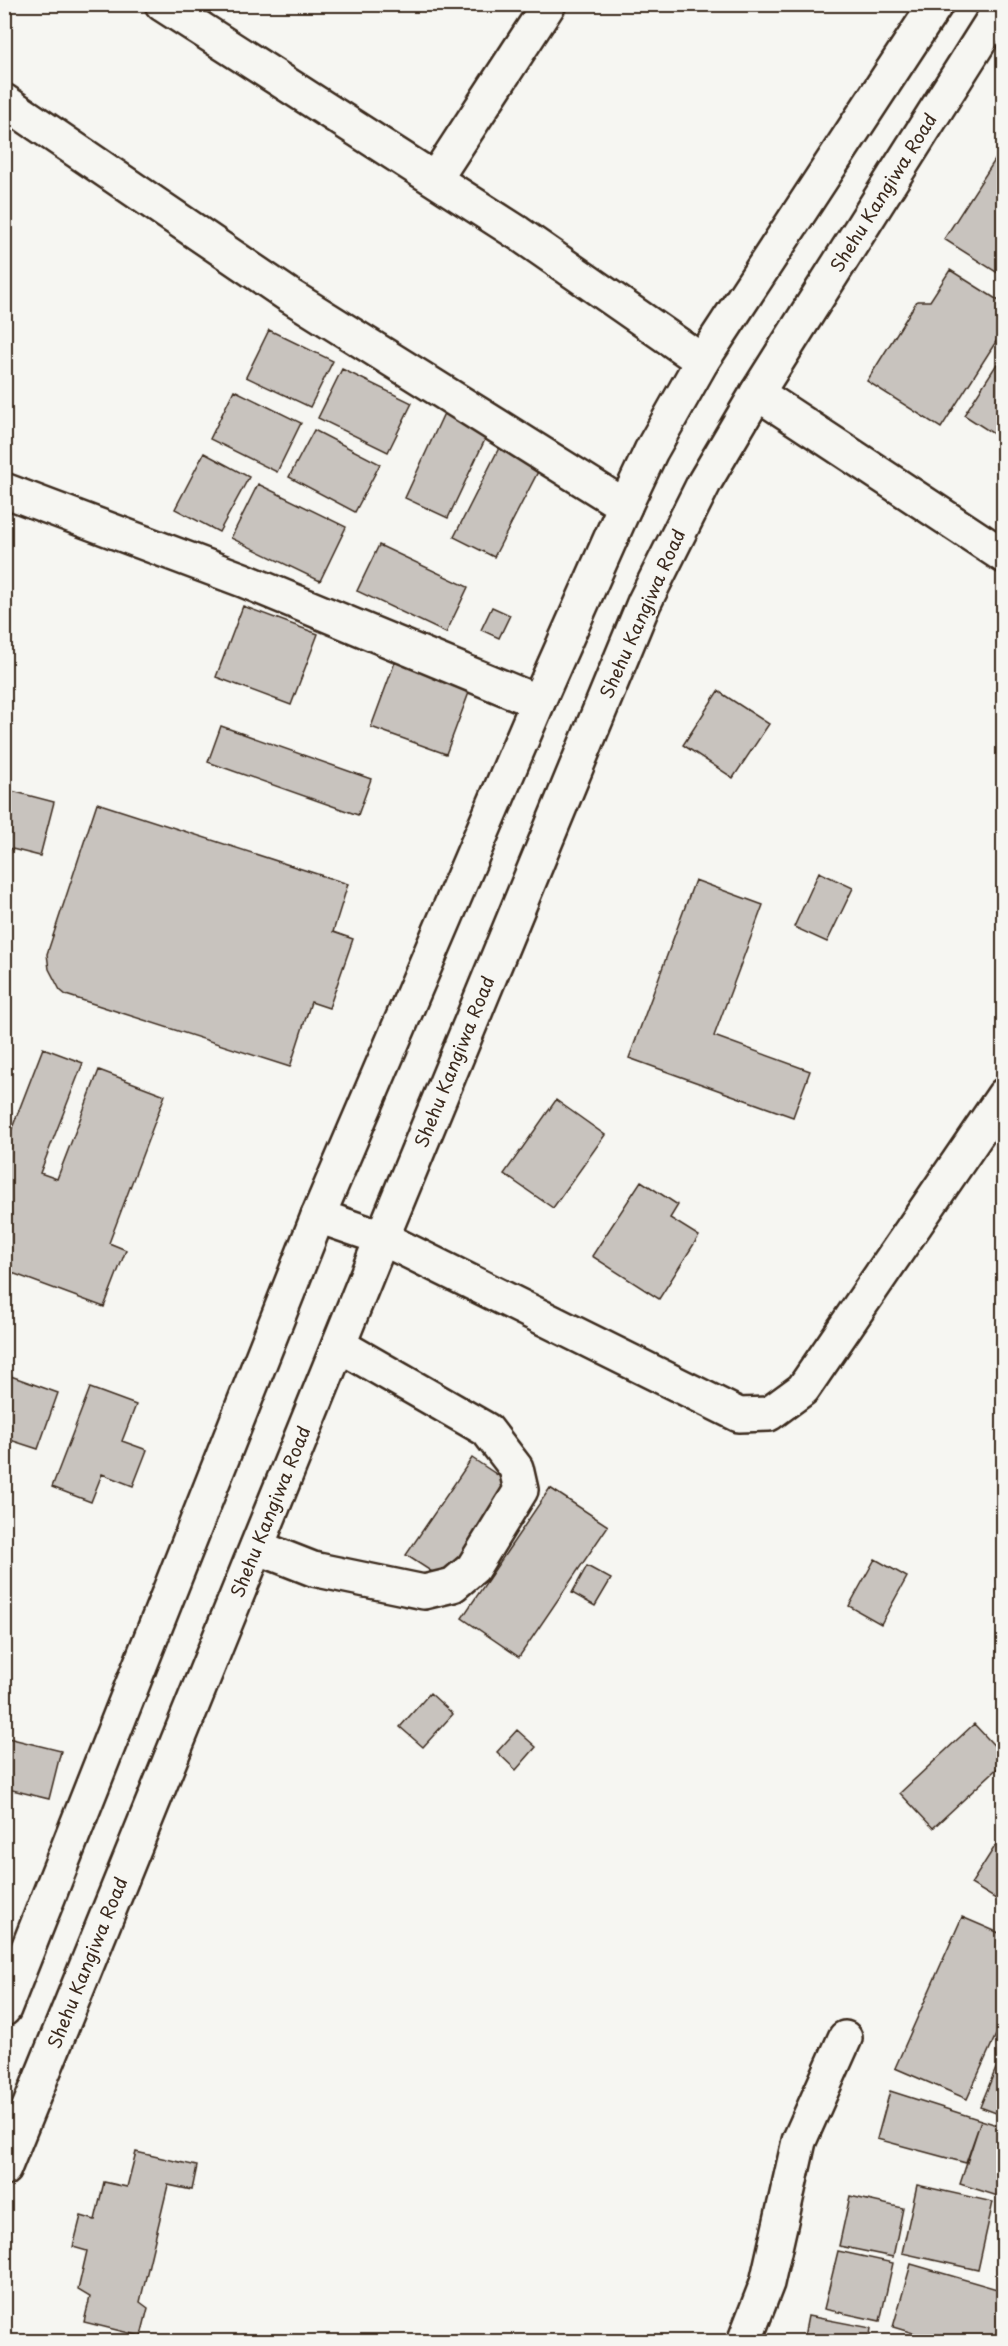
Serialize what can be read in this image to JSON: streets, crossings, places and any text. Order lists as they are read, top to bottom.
{
  "streets": {
    "main road": ["Shehu Kangiwa Road"]
  }
}
